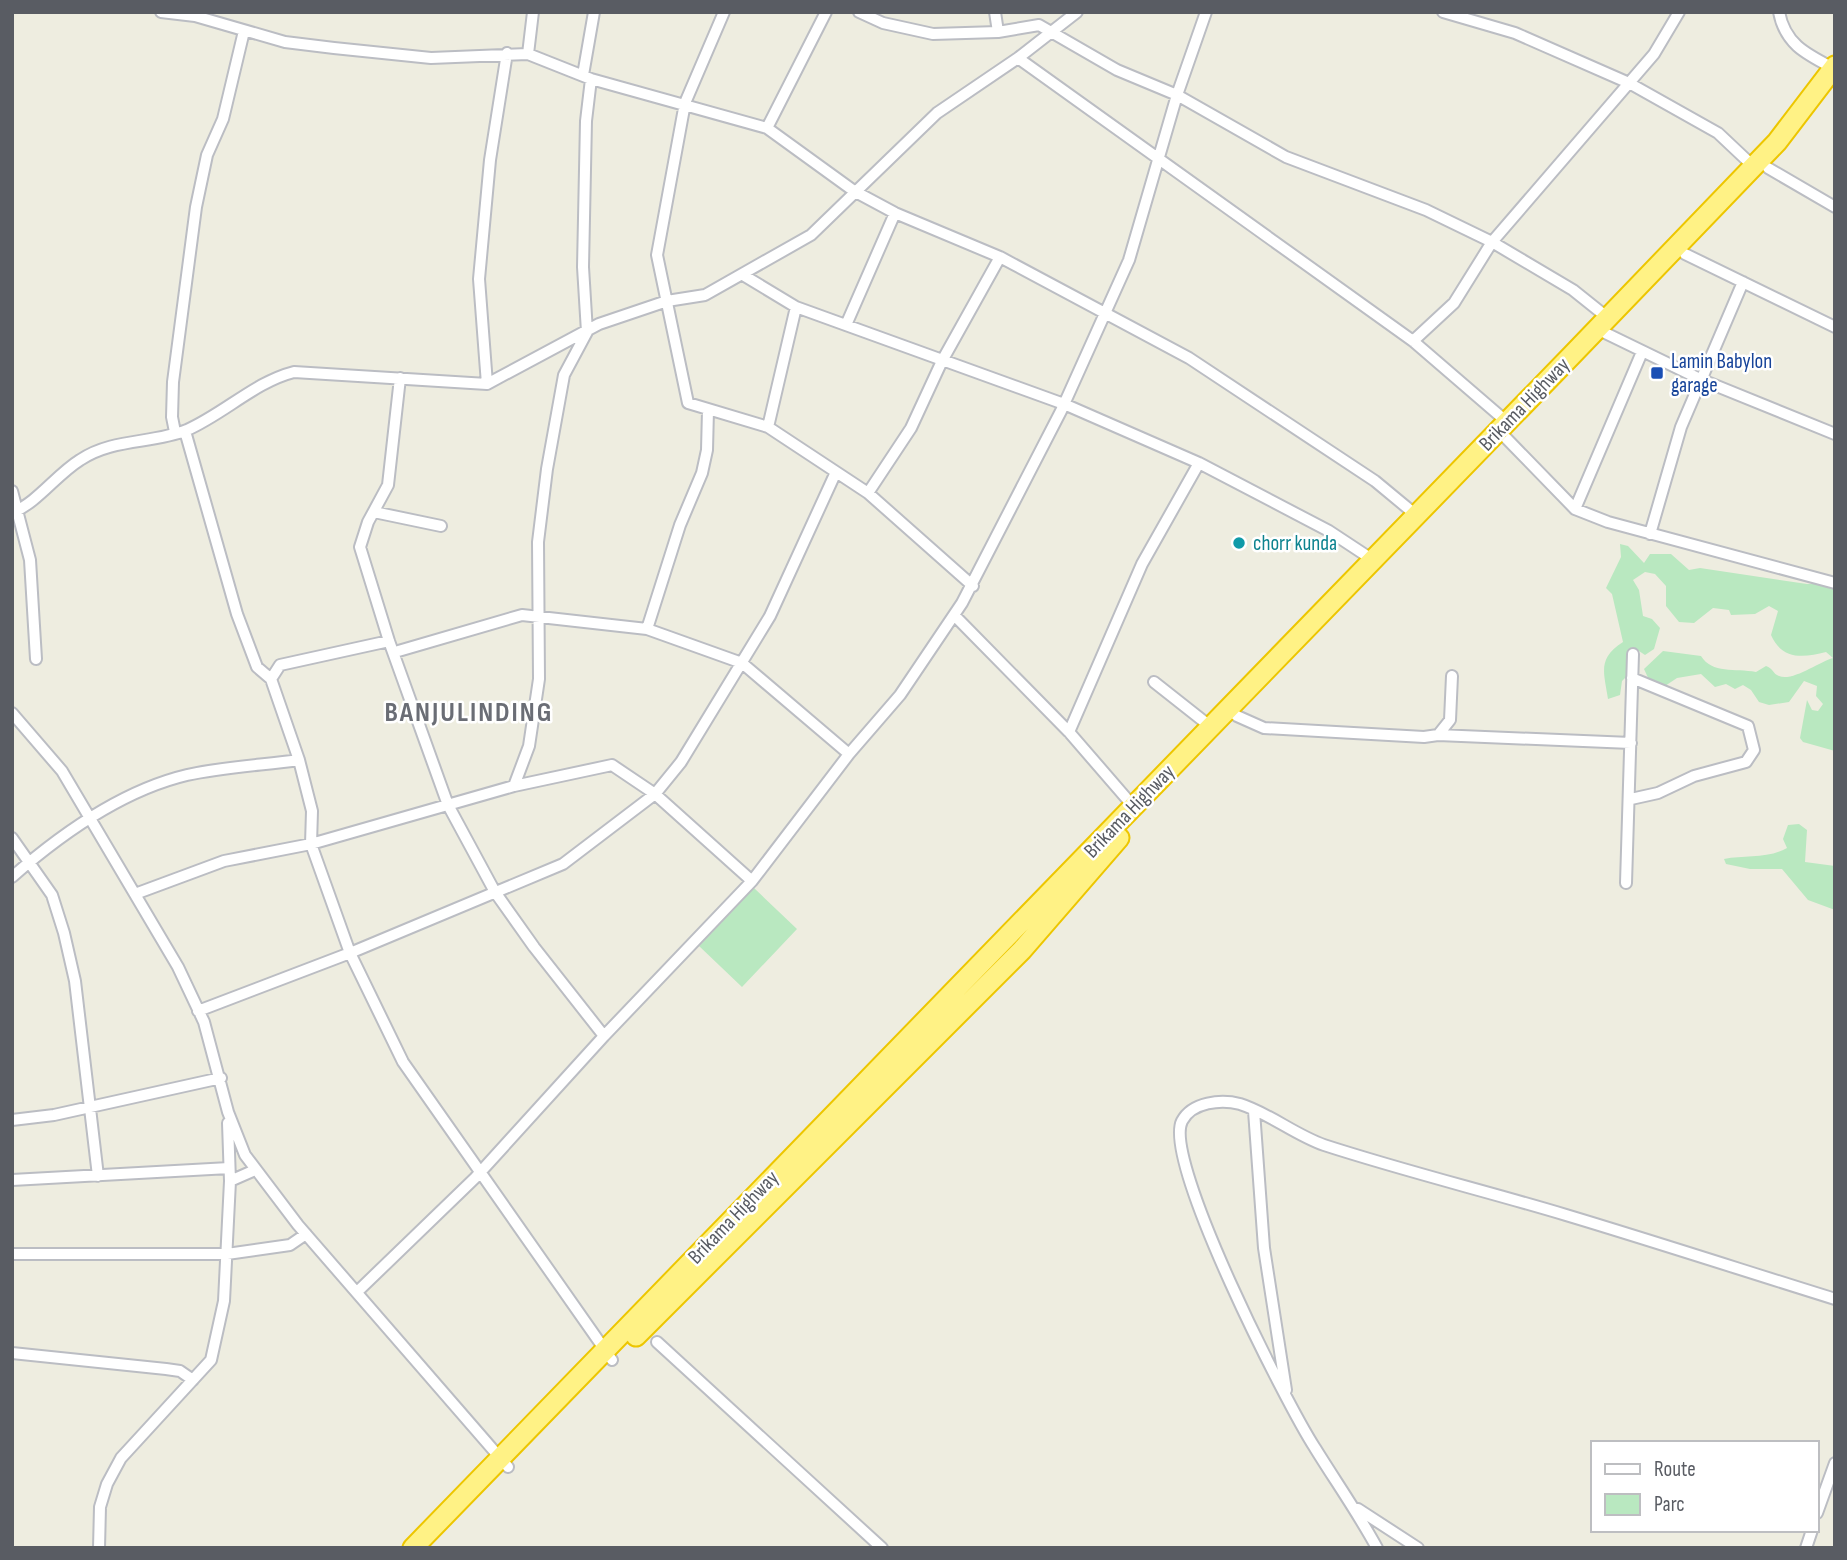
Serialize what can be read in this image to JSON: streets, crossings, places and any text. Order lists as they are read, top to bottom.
{
  "streets": {
    "highway": ["Brikama Highway"]
  },
  "districts": ["BANJULINDING"],
  "places": {
    "transit": ["Lamin Babylon garage"],
    "other": ["chorr kunda"]
  },
  "legend": ["Route", "Parc"]
}
